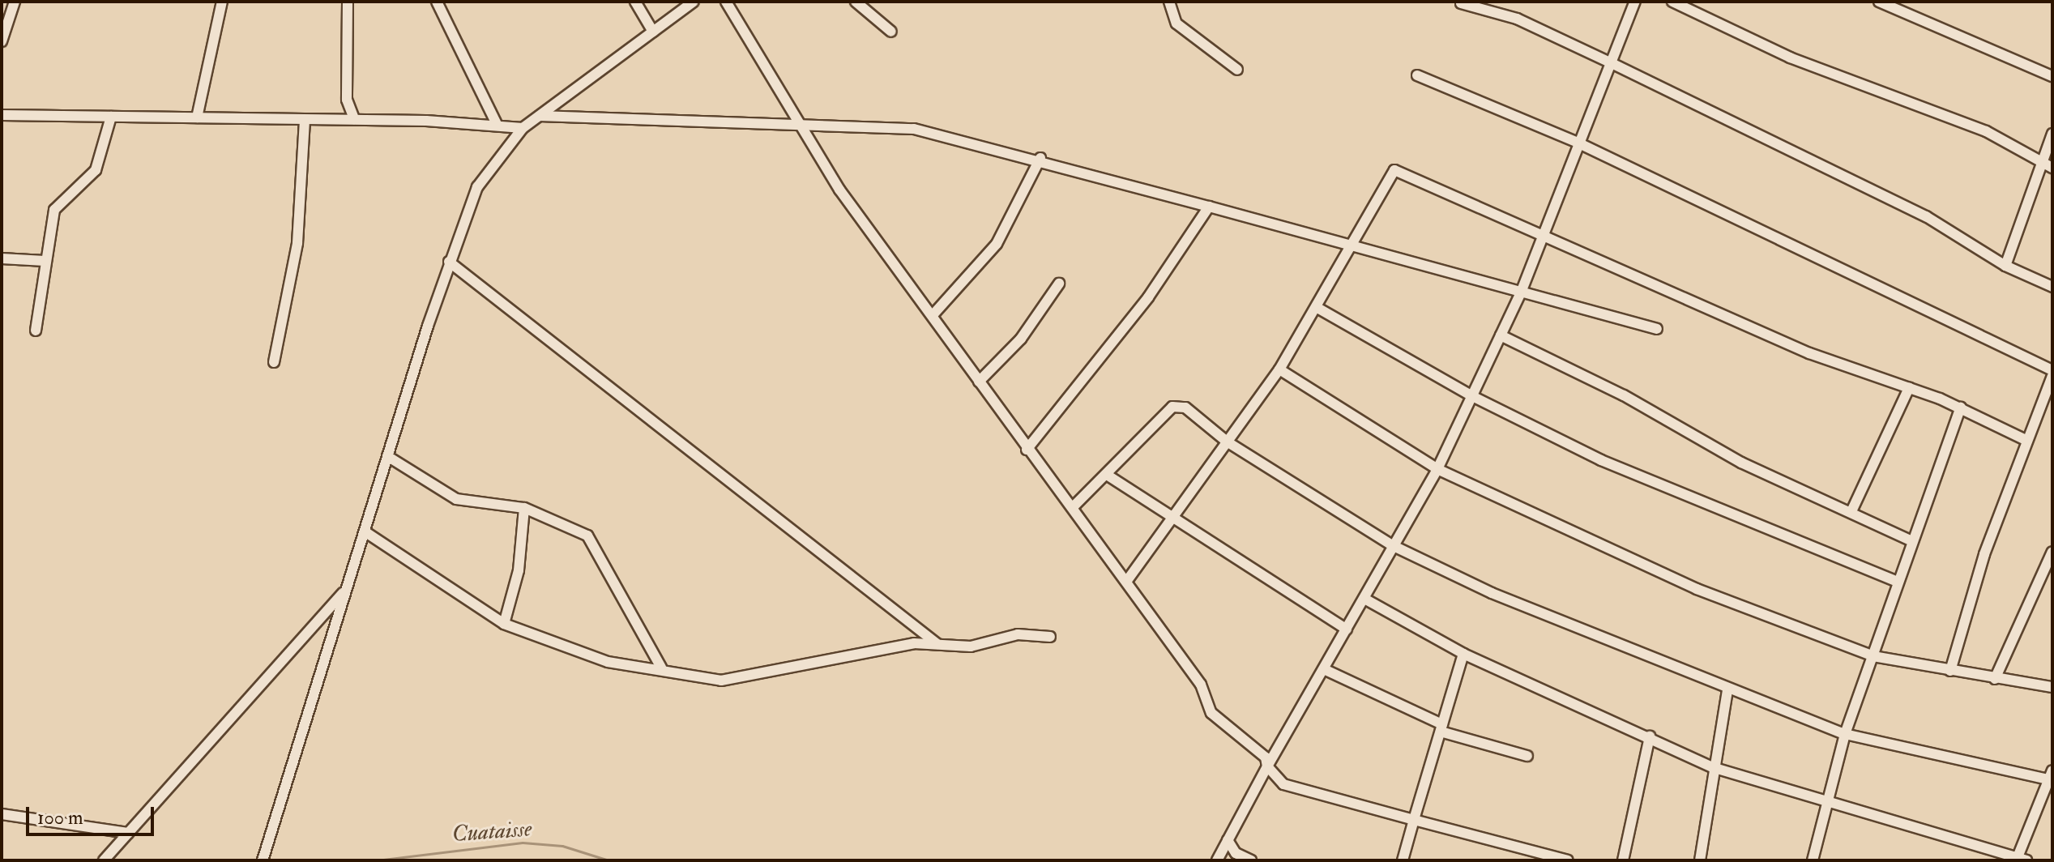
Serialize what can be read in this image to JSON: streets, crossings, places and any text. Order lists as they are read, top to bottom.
{
  "water": ["Cuataisse"],
  "scale_bar": "100 m"
}
